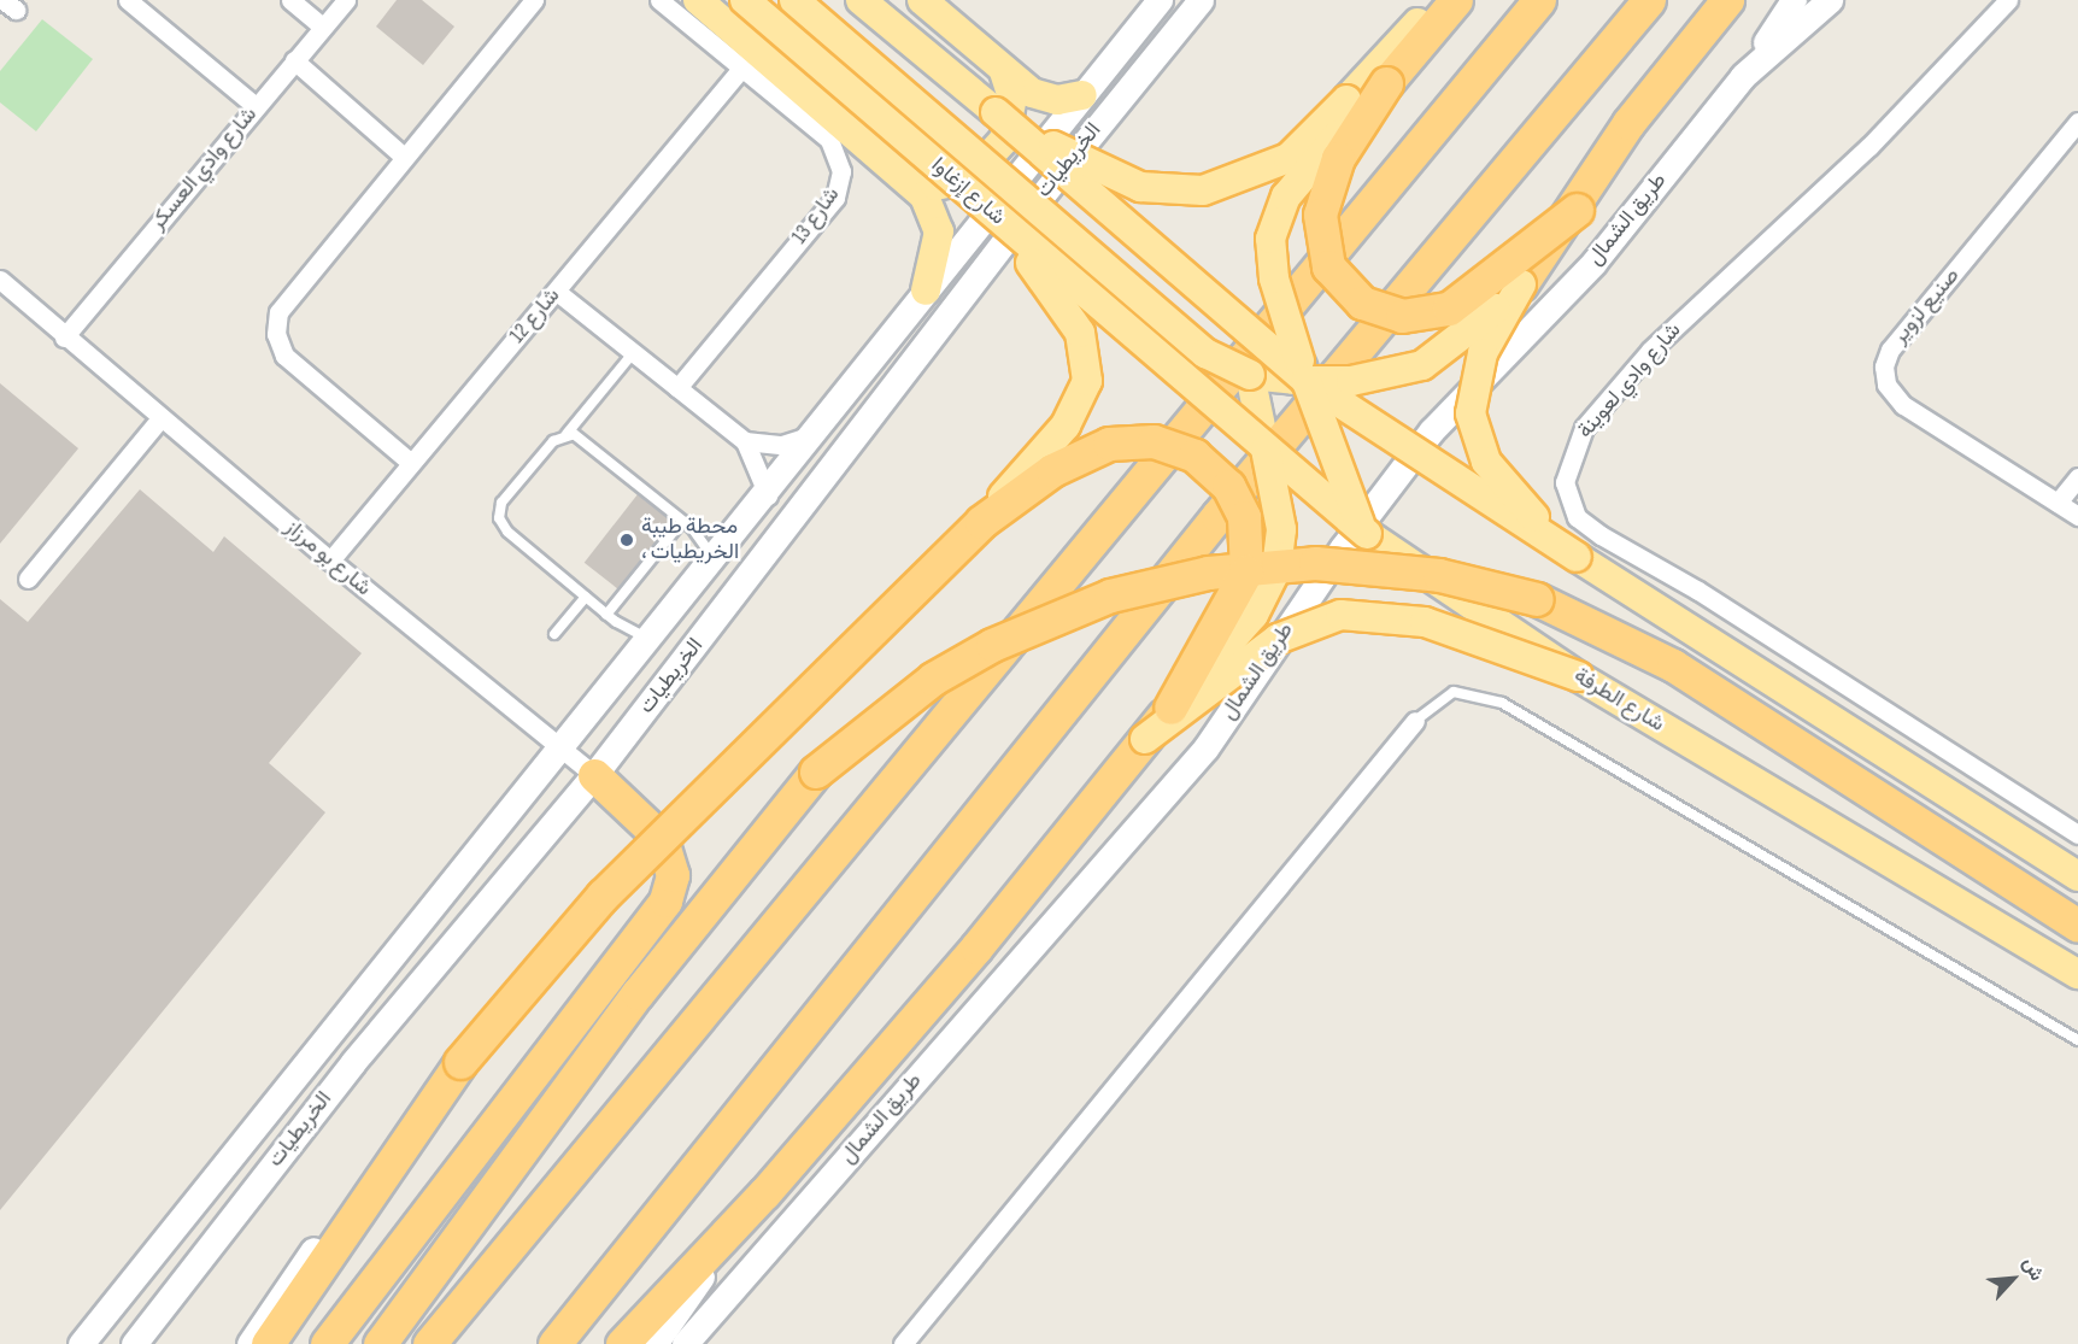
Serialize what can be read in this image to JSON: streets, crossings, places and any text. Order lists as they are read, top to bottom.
{
  "streets": {
    "main road": [
      "الخريطيات",
      "شارع إزغاوا",
      "طريق الشمال",
      "شارع الطرفة"
    ],
    "street": [
      "شارع وادي العسكر",
      "شارع 13",
      "صنيع لزوير",
      "شارع 12",
      "شارع وادي لعوينة",
      "شارع بو مرزاز"
    ]
  },
  "crossings": [
    ["الخريطيات", "شارع بو مرزاز"],
    ["شارع وادي العسكر", "شارع بو مرزاز"],
    ["شارع إزغاوا", "شارع الطرفة"],
    ["شارع 13", "شارع 12"],
    ["شارع 12", "شارع بو مرزاز"]
  ],
  "places": ["محطة طيبة ، الخريطيات"],
  "north": "top right"
}
